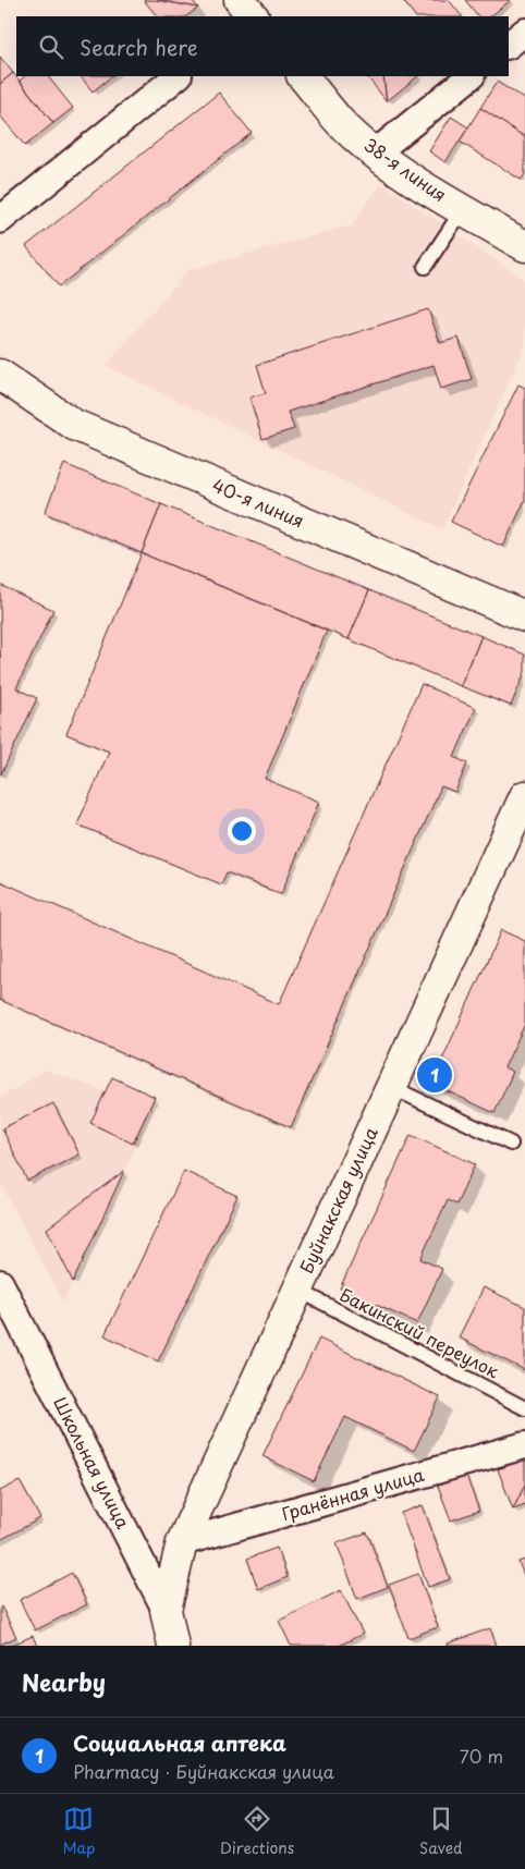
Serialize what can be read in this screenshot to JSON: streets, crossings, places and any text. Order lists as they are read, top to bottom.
{
  "streets": {
    "street": [
      "38-я линия",
      "40-я линия",
      "Буйнакская улица",
      "Школьная улица",
      "Гранённая улица"
    ],
    "lane": ["Бакинский переулок"]
  },
  "crossings": [
    ["Буйнакская улица", "Бакинский переулок"],
    ["Буйнакская улица", "Школьная улица"],
    ["Буйнакская улица", "Гранённая улица"]
  ],
  "page": {
    "search": "Search here",
    "pins": "1",
    "heading": "Nearby",
    "list": [
      {
        "mark": "1",
        "name": "Социальная аптека",
        "note": "Pharmacy · Буйнакская улица",
        "value": "70 m"
      }
    ],
    "nav": ["Map", "Directions", "Saved"]
  }
}
